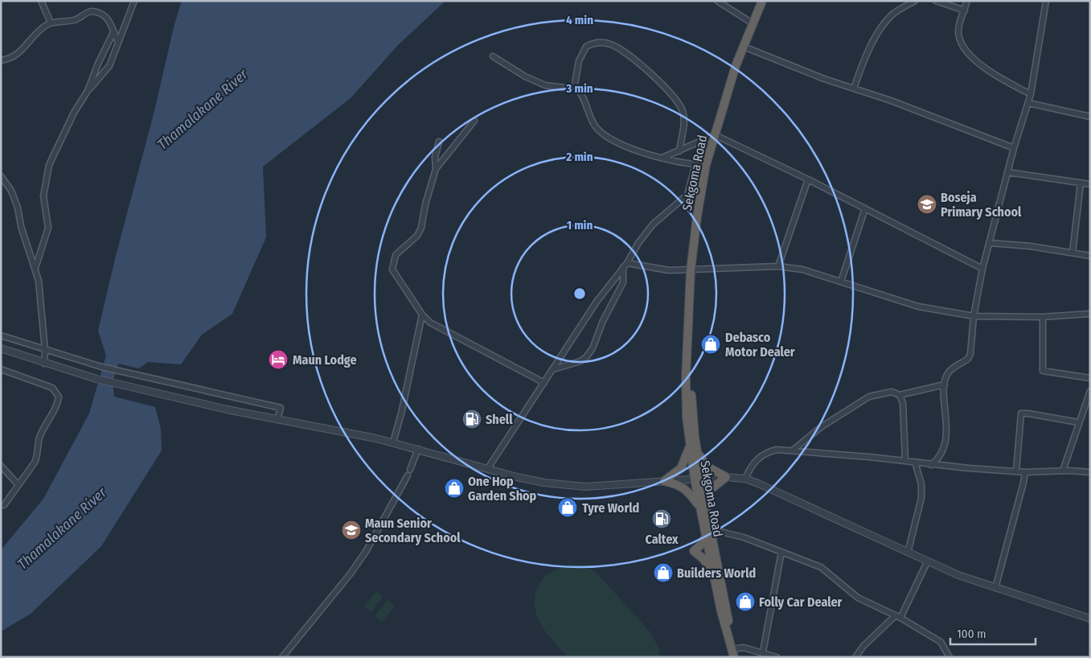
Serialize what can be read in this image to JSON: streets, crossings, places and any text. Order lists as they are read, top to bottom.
{
  "streets": {
    "highway": ["Sekgoma Road"]
  },
  "water": ["Thamalakane River"],
  "places": {
    "school or university": ["Boseja Primary School", "Maun Senior Secondary School"],
    "shop": [
      "Debasco Motor Dealer",
      "One Hop Garden Shop",
      "Tyre World",
      "Builders World",
      "Folly Car Dealer"
    ],
    "hotel": ["Maun Lodge"],
    "fuel station": ["Shell", "Caltex"]
  },
  "scale_bar": "100 m",
  "rings": [
    "4 min",
    "3 min",
    "2 min",
    "1 min"
  ]
}
